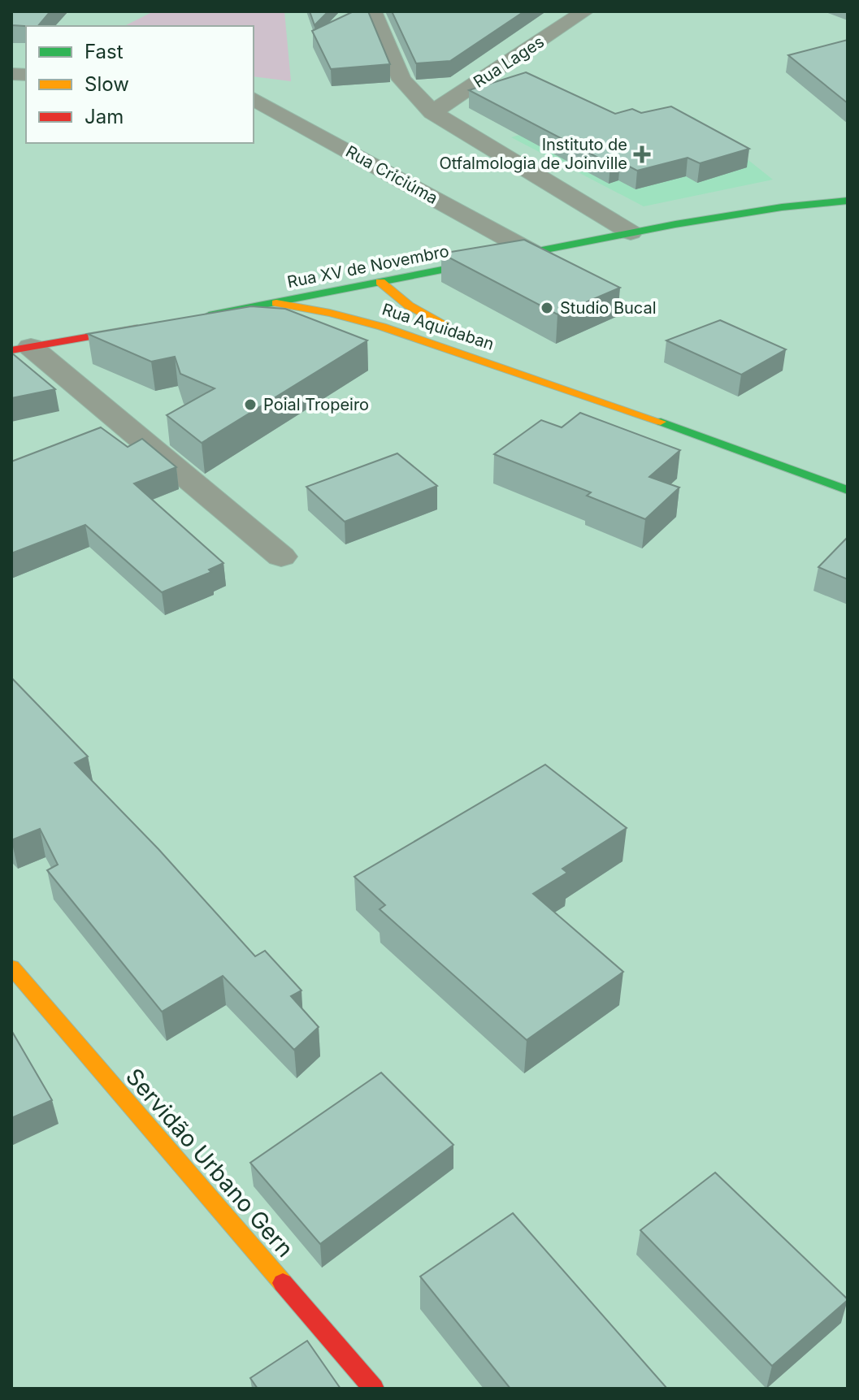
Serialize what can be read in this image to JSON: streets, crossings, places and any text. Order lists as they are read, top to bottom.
{
  "streets": {
    "street": [
      "Rua Lages",
      "Rua Criciúma",
      "Rua XV de Novembro",
      "Rua Aquidaban",
      "Servidão Urbano Gern"
    ]
  },
  "crossings": [
    ["Rua Criciúma", "Rua XV de Novembro"],
    ["Rua XV de Novembro", "Rua Aquidaban"]
  ],
  "places": {
    "health": ["Instituto de Otfalmologia de Joinville"],
    "other": ["Studio Bucal", "Poial Tropeiro"]
  },
  "legend": ["Fast", "Slow", "Jam"]
}
